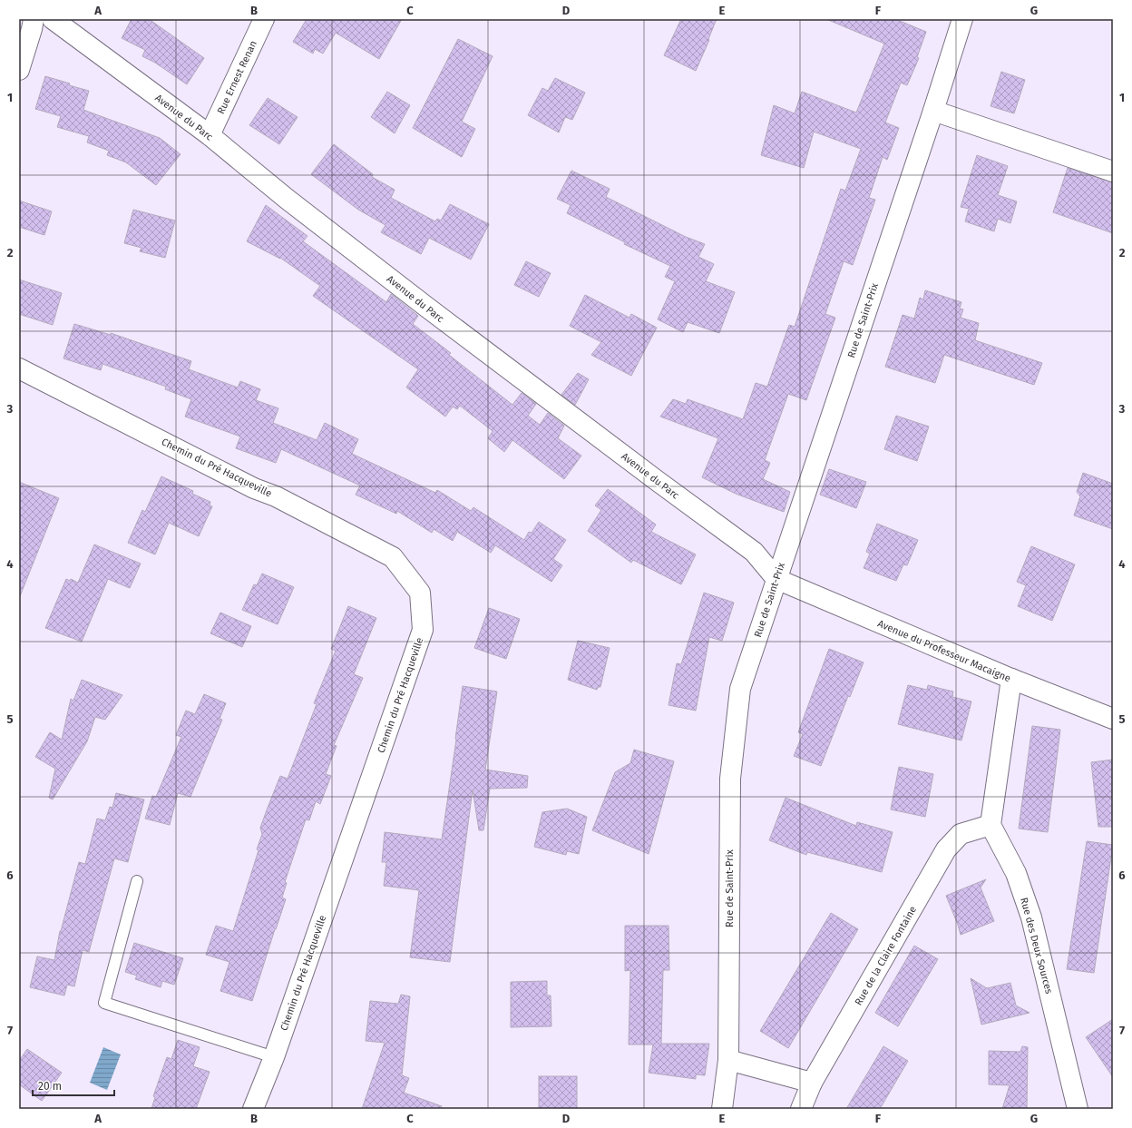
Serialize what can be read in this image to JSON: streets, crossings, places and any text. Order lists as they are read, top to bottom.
{
  "streets": {
    "street": [
      "Rue Ernest Renan",
      "Avenue du Parc",
      "Rue de Saint-Prix",
      "Chemin du Pré Hacqueville",
      "Avenue du Professeur Macaigne",
      "Rue des Deux Sources",
      "Rue de la Claire Fontaine"
    ]
  },
  "crossings": [
    ["Rue Ernest Renan", "Avenue du Parc"],
    ["Avenue du Parc", "Rue de Saint-Prix"],
    ["Avenue du Parc", "Avenue du Professeur Macaigne"],
    ["Rue de Saint-Prix", "Avenue du Professeur Macaigne"],
    ["Rue des Deux Sources", "Rue de la Claire Fontaine"]
  ],
  "scale_bar": "20 m",
  "grid": {
    "columns": [
      "A",
      "B",
      "C",
      "D",
      "E",
      "F",
      "G"
    ],
    "rows": [
      "1",
      "2",
      "3",
      "4",
      "5",
      "6",
      "7"
    ]
  }
}
